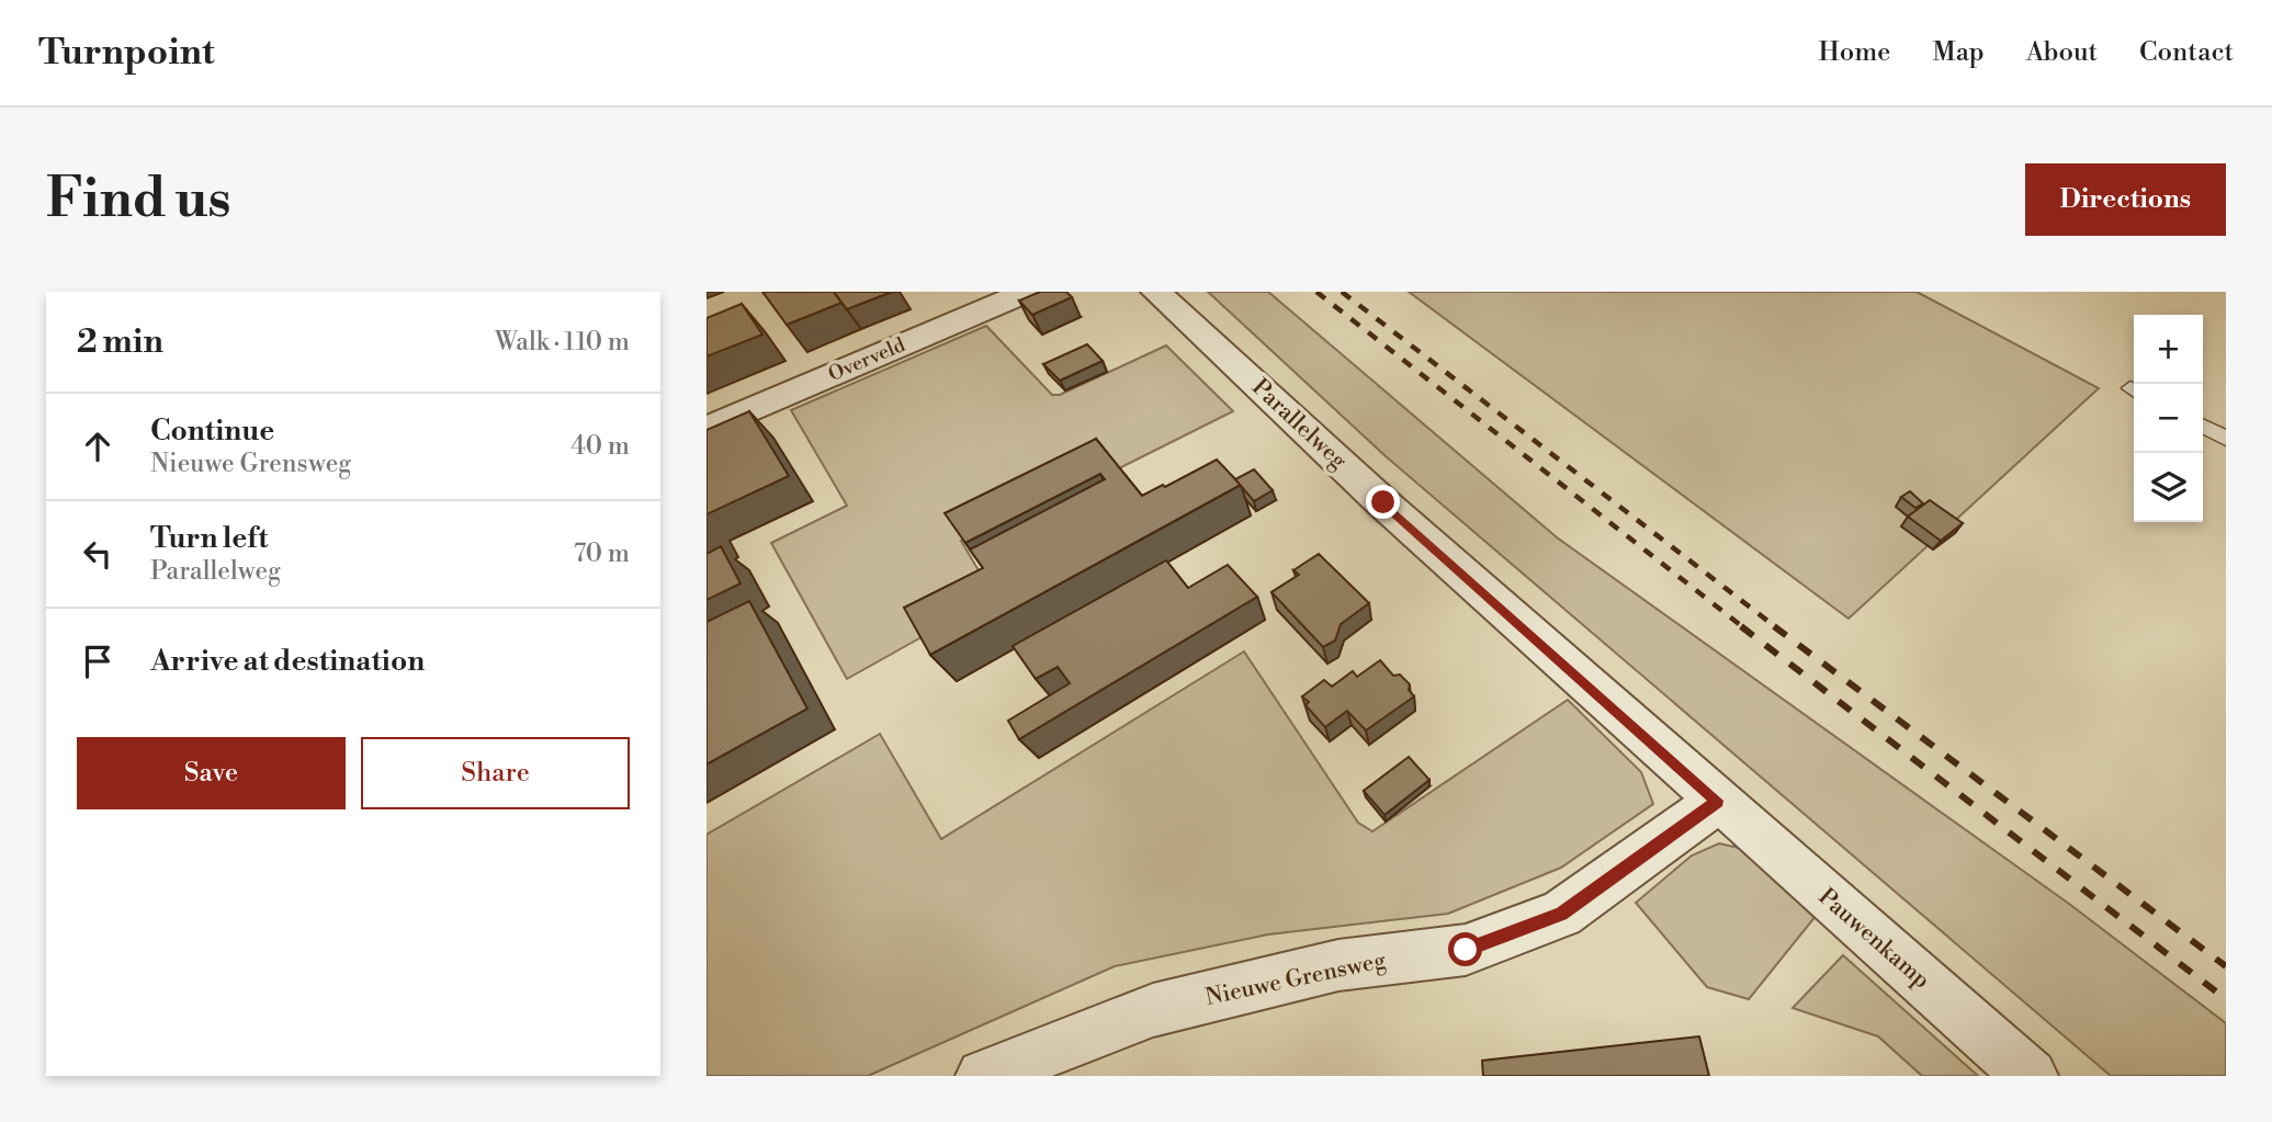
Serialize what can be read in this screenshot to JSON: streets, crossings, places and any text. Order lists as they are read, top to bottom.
{
  "streets": {
    "street": [
      "Overveld",
      "Parallelweg",
      "Pauwenkamp",
      "Nieuwe Grensweg"
    ]
  },
  "crossings": [
    ["Parallelweg", "Pauwenkamp"],
    ["Parallelweg", "Nieuwe Grensweg"],
    ["Pauwenkamp", "Nieuwe Grensweg"]
  ],
  "page": {
    "header": "Turnpoint",
    "nav": [
      "Home",
      "Map",
      "About",
      "Contact"
    ],
    "buttons": [
      "Directions",
      ["Save", "Share"]
    ],
    "title": "Find us",
    "heading": ["2 min", "Walk · 110 m"],
    "map_buttons": ["+", "−"],
    "list": [
      ["Continue", "Nieuwe Grensweg", "40 m"],
      ["Turn left", "Parallelweg", "70 m"],
      "Arrive at destination"
    ]
  }
}
